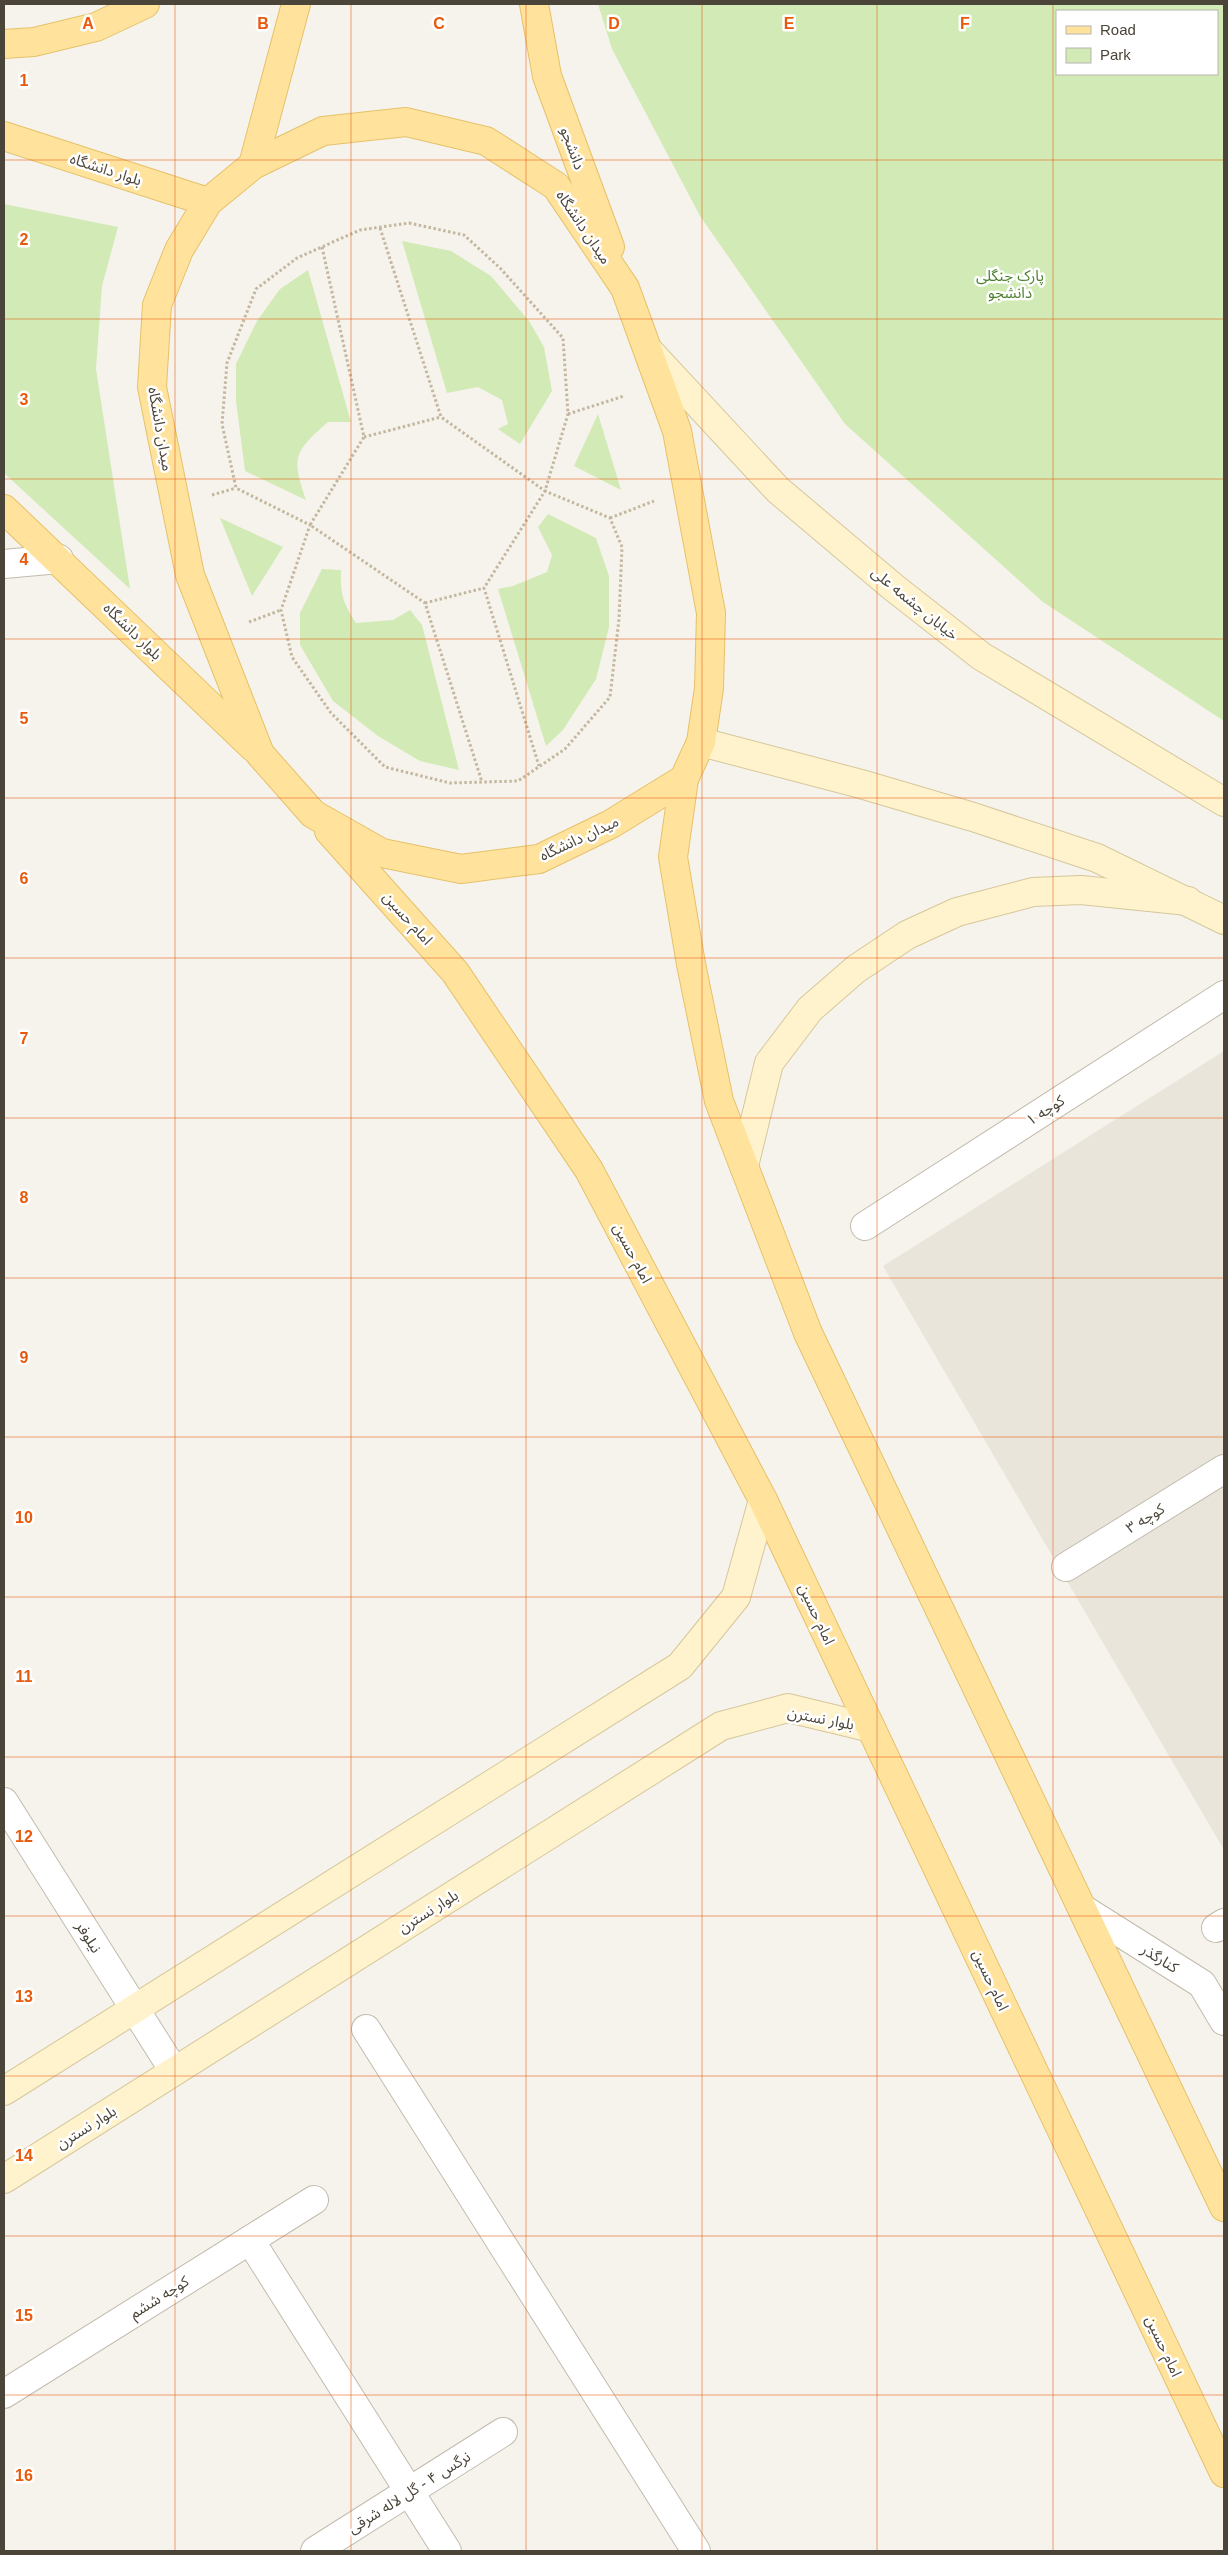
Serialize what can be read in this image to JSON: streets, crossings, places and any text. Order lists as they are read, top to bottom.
{
  "streets": {
    "main road": [
      "دانشجو",
      "بلوار دانشگاه",
      "میدان دانشگاه",
      "امام حسین"
    ],
    "street": [
      "خیابان چشمه علی",
      "کوچه ۱",
      "کوچه ۳",
      "بلوار نسترن",
      "نیلوفر",
      "کنارگذر",
      "کوچه ششم",
      "نرگس ۴ - گل لاله شرقی"
    ]
  },
  "crossings": [
    ["دانشجو", "میدان دانشگاه"],
    ["بلوار دانشگاه", "میدان دانشگاه"],
    ["میدان دانشگاه", "خیابان چشمه علی"],
    ["میدان دانشگاه", "امام حسین"],
    ["امام حسین", "بلوار نسترن"],
    ["بلوار نسترن", "نیلوفر"]
  ],
  "parks": ["پارک جنگلی دانشجو"],
  "legend": ["Road", "Park"],
  "grid": {
    "columns": [
      "A",
      "B",
      "C",
      "D",
      "E",
      "F"
    ],
    "rows": [
      "1",
      "2",
      "3",
      "4",
      "5",
      "6",
      "7",
      "8",
      "9",
      "10",
      "11",
      "12",
      "13",
      "14",
      "15",
      "16"
    ]
  }
}
